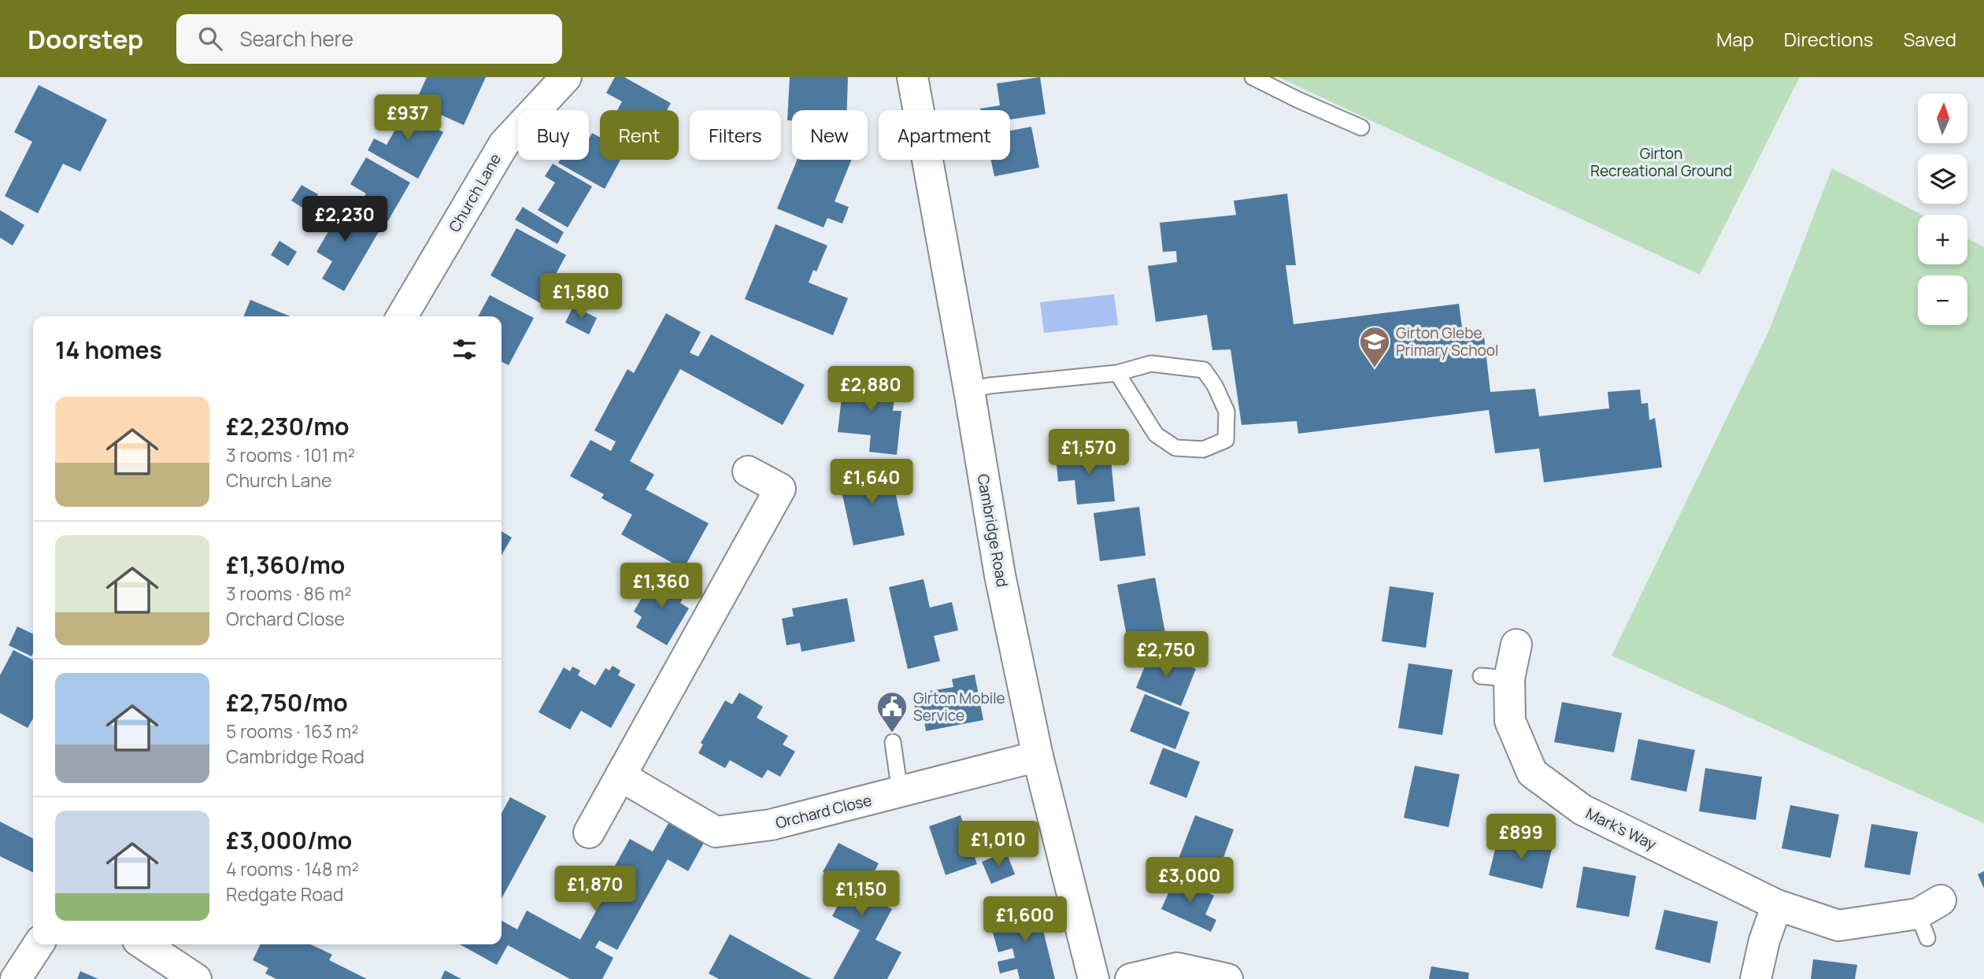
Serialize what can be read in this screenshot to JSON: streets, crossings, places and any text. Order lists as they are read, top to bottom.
{
  "streets": {
    "street": [
      "Church Lane",
      "Cambridge Road",
      "Orchard Close",
      "Mark's Way"
    ]
  },
  "crossings": [
    ["Cambridge Road", "Orchard Close"]
  ],
  "parks": ["Girton Recreational Ground"],
  "places": {
    "school or university": ["Girton Glebe Primary School"],
    "public building": ["Girton Mobile Service"]
  },
  "north": "top",
  "page": {
    "header": "Doorstep",
    "search": "Search here",
    "nav": ["Map", "Directions", "Saved"],
    "map_buttons": ["+", "−"],
    "price": [
      "£937",
      "£2,230",
      "£1,580",
      "£2,880",
      "£1,570",
      "£1,640",
      "£1,360",
      "£2,750",
      "£899",
      "£1,010",
      "£3,000",
      "£1,870",
      "£1,150",
      "£1,600"
    ],
    "chip": [
      "Buy",
      "Rent",
      "Filters",
      "New",
      "Apartment"
    ],
    "heading": "14 homes",
    "list": [
      {
        "name": "£2,230/mo",
        "note": "3 rooms · 101 m² · Church Lane"
      },
      {
        "name": "£1,360/mo",
        "note": "3 rooms · 86 m² · Orchard Close"
      },
      {
        "name": "£2,750/mo",
        "note": "5 rooms · 163 m² · Cambridge Road"
      },
      {
        "name": "£3,000/mo",
        "note": "4 rooms · 148 m² · Redgate Road"
      }
    ]
  }
}
